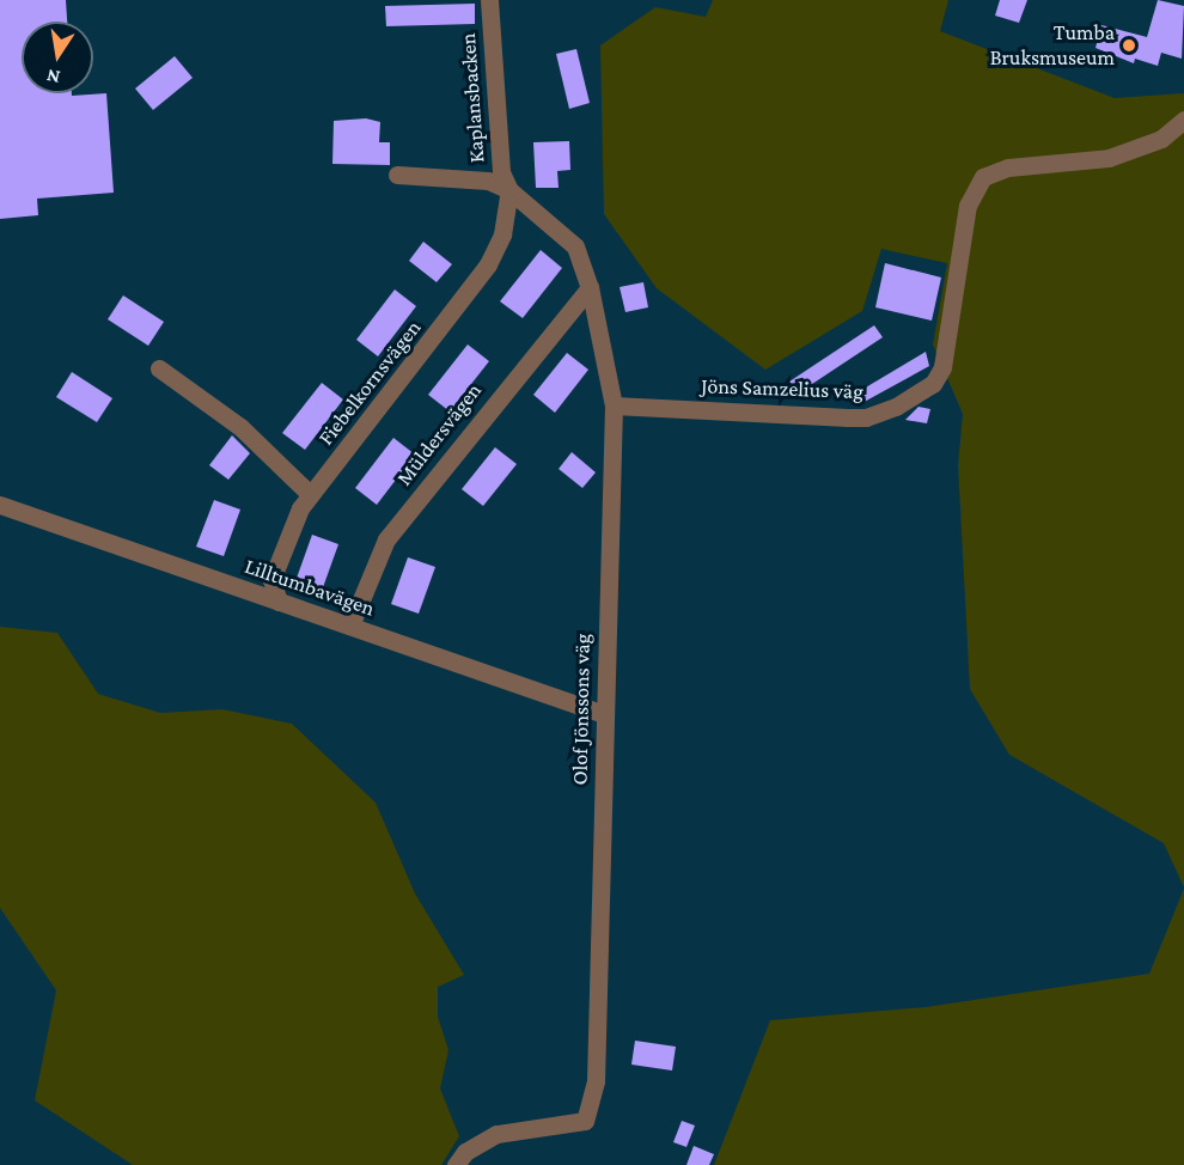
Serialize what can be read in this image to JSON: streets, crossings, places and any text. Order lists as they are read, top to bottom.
{
  "streets": {
    "street": [
      "Kaplansbacken",
      "Fiebelkornsvägen",
      "Jöns Samzelius väg",
      "Müldersvägen",
      "Lilltumbavägen",
      "Olof Jönssons väg"
    ]
  },
  "crossings": [
    ["Kaplansbacken", "Fiebelkornsvägen"],
    ["Kaplansbacken", "Olof Jönssons väg"],
    ["Fiebelkornsvägen", "Lilltumbavägen"],
    ["Fiebelkornsvägen", "Olof Jönssons väg"],
    ["Jöns Samzelius väg", "Olof Jönssons väg"],
    ["Müldersvägen", "Lilltumbavägen"],
    ["Müldersvägen", "Olof Jönssons väg"],
    ["Lilltumbavägen", "Olof Jönssons väg"]
  ],
  "places": ["Tumba Bruksmuseum"],
  "north": "bottom"
}
